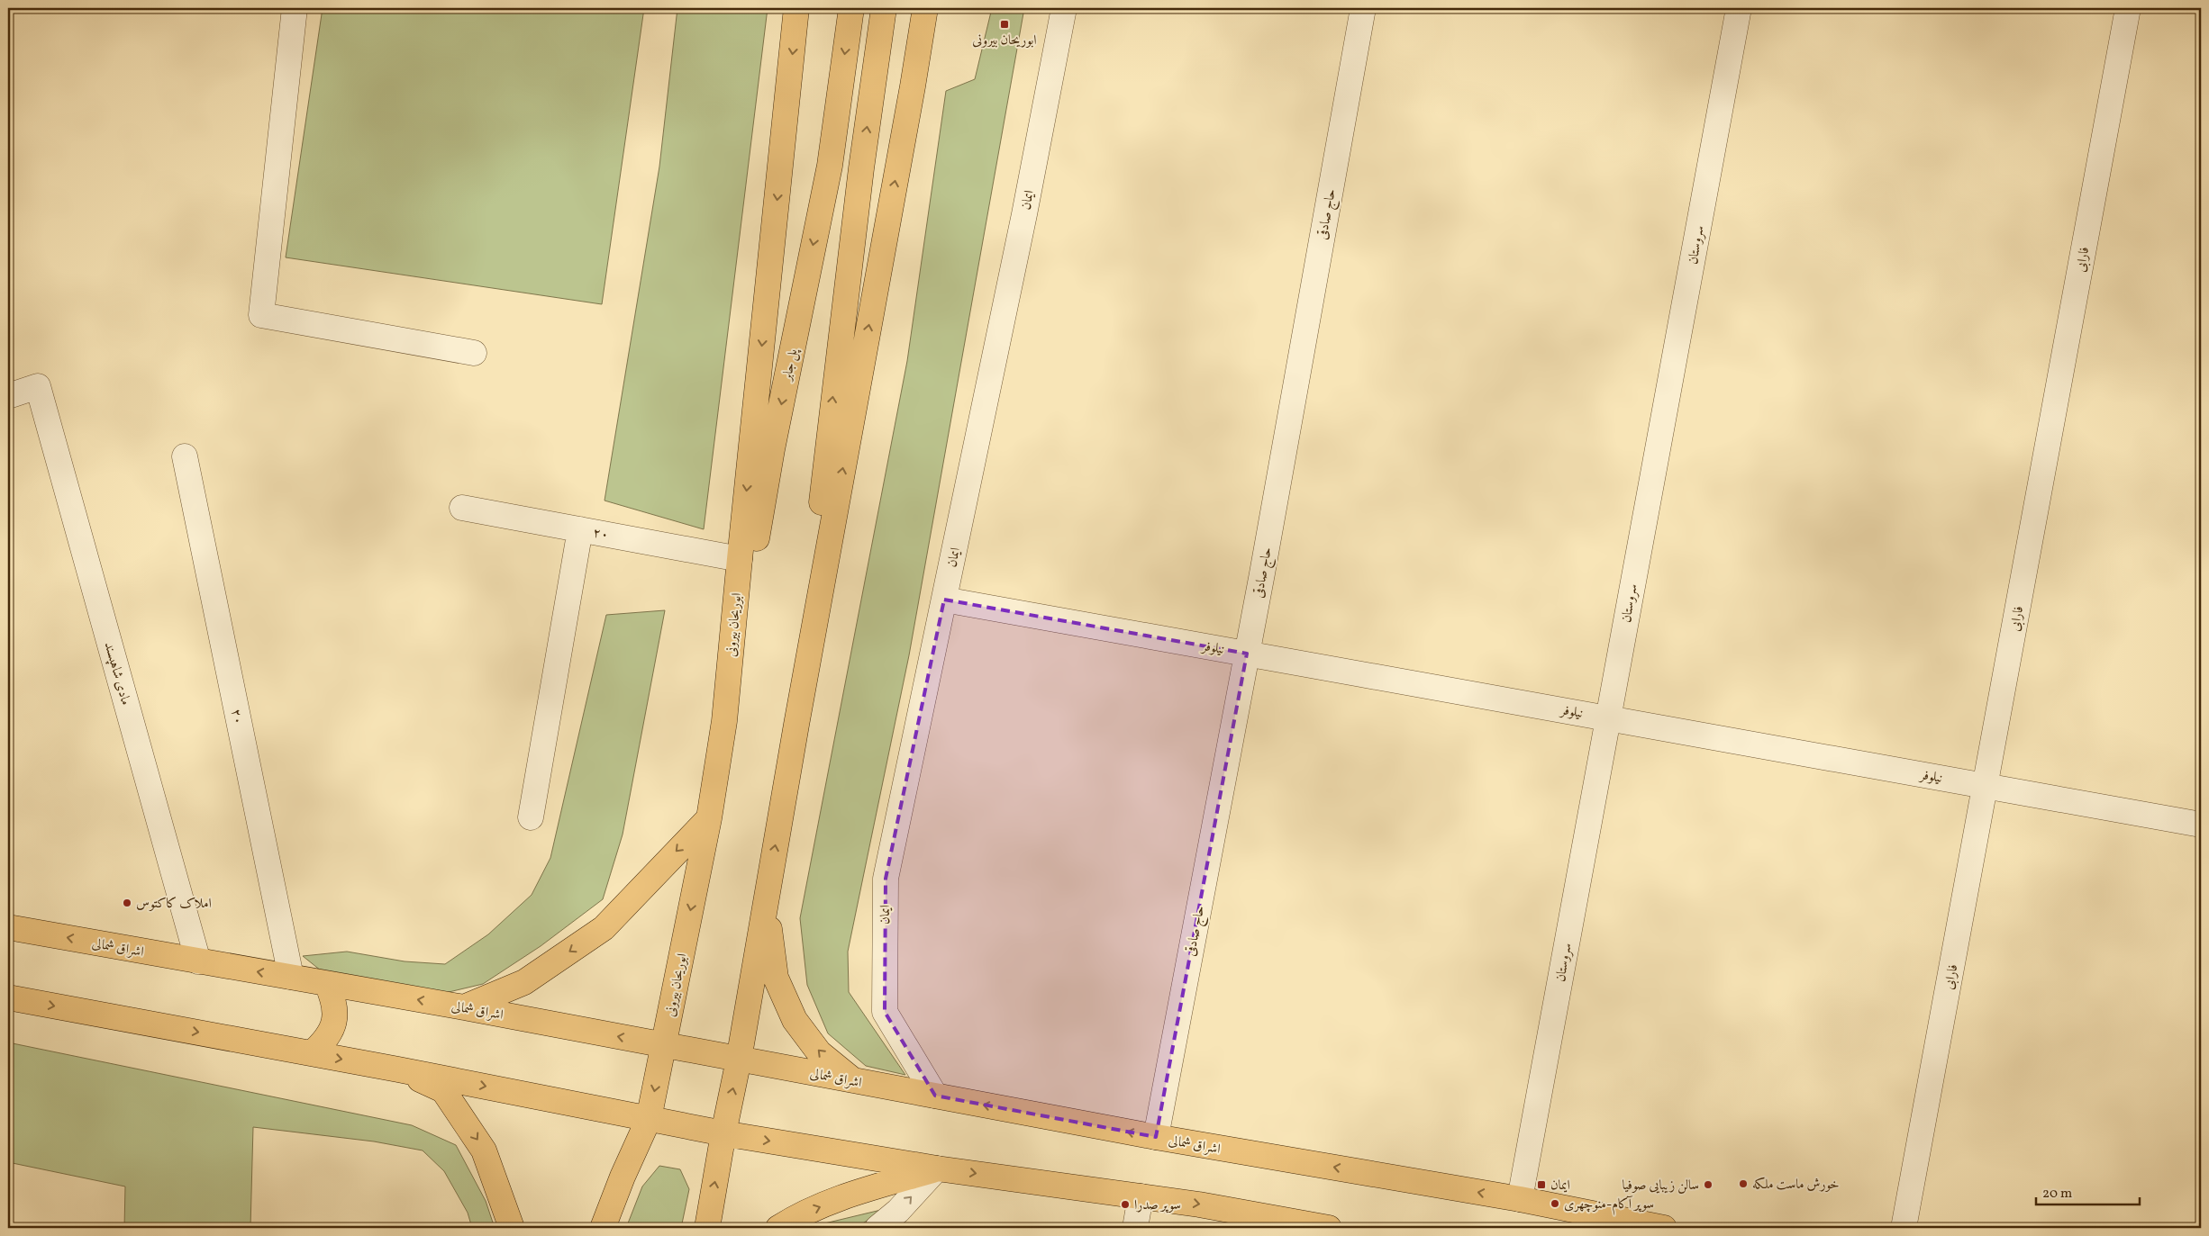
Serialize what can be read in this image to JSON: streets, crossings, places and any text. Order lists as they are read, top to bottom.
{
  "streets": {
    "main road": ["پل جابر", "ابوریحان بیرونی", "اشراق شمالی"],
    "street": [
      "ایمان",
      "حاج صادقی",
      "سروستان",
      "فارابی",
      "۲۰",
      "نیلوفر",
      "مادی شاهپسند"
    ]
  },
  "crossings": [
    ["ایمان", "نیلوفر"],
    ["ایمان", "اشراق شمالی"],
    ["حاج صادقی", "نیلوفر"],
    ["حاج صادقی", "اشراق شمالی"],
    ["سروستان", "نیلوفر"],
    ["سروستان", "اشراق شمالی"],
    ["فارابی", "نیلوفر"],
    ["پل جابر", "ابوریحان بیرونی"],
    ["۲۰", "ابوریحان بیرونی"],
    ["۲۰", "اشراق شمالی"],
    ["ابوریحان بیرونی", "اشراق شمالی"],
    ["مادی شاهپسند", "اشراق شمالی"]
  ],
  "places": {
    "transit": ["ابوریحان بیرونی", "ایمان"],
    "other": [
      "املاک کاکتوس",
      "خورش ماست ملکه",
      "سالن زیبایی صوفیا",
      "سوپر آکام-منوچهری",
      "سوپر صدرا"
    ]
  },
  "scale_bar": "20 m"
}
